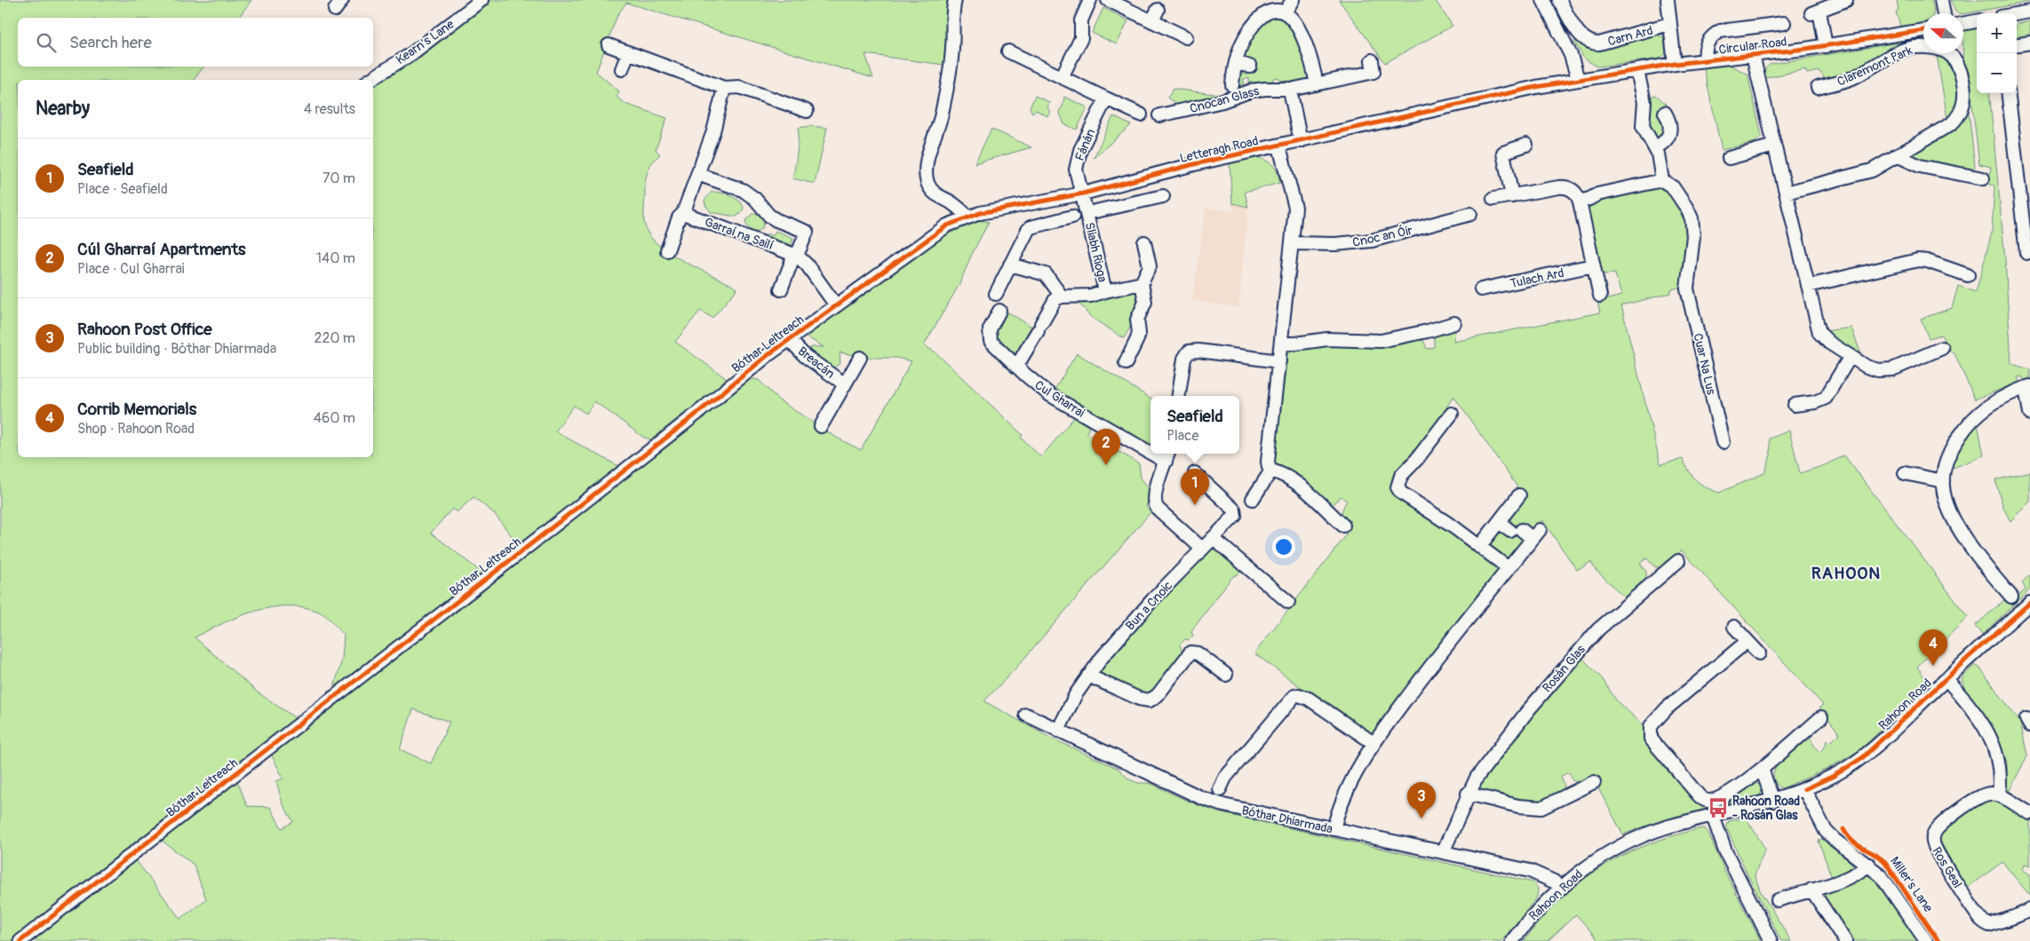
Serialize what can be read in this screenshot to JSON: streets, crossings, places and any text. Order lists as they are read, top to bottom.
{
  "streets": {
    "street": [
      "Carn Ard",
      "Kearn's Lane",
      "Circular Road",
      "Claremont Park",
      "Cnocan Glass",
      "Fánán",
      "Letteragh Road",
      "Garraí na Sailí",
      "Cnoc an Óir",
      "Sliabh Rioga",
      "Tulach Ard",
      "Bóthar Leitreach",
      "Breacán",
      "Cuar Na Lus",
      "Cul Gharrai",
      "Bun a Cnoic",
      "Rosán Glas",
      "Rahoon Road",
      "Bóthar Dhiarmada",
      "Ros Geal"
    ],
    "cycle path": ["Miller's Lane"]
  },
  "crossings": [
    ["Carn Ard", "Circular Road"],
    ["Circular Road", "Letteragh Road"],
    ["Fánán", "Letteragh Road"],
    ["Fánán", "Sliabh Rioga"],
    ["Letteragh Road", "Sliabh Rioga"],
    ["Letteragh Road", "Bóthar Leitreach"],
    ["Garraí na Sailí", "Bóthar Leitreach"],
    ["Bóthar Leitreach", "Breacán"],
    ["Bun a Cnoic", "Bóthar Dhiarmada"],
    ["Rosán Glas", "Bóthar Dhiarmada"],
    ["Rahoon Road", "Bóthar Dhiarmada"]
  ],
  "districts": ["RAHOON"],
  "places": {
    "bus stop": ["Rahoon Road - Rosán Glas"]
  },
  "north": "left",
  "page": {
    "map_buttons": ["+", "−"],
    "search": "Search here",
    "heading": ["Nearby", "4 results"],
    "list": [
      {
        "mark": "1",
        "name": "Seafield",
        "note": "Place · Seafield",
        "value": "70 m"
      },
      {
        "mark": "2",
        "name": "Cúl Gharraí Apartments",
        "note": "Place · Cul Gharrai",
        "value": "140 m"
      },
      {
        "mark": "3",
        "name": "Rahoon Post Office",
        "note": "Public building · Bóthar Dhiarmada",
        "value": "220 m"
      },
      {
        "mark": "4",
        "name": "Corrib Memorials",
        "note": "Shop · Rahoon Road",
        "value": "460 m"
      }
    ],
    "popup": ["Seafield", "Place"],
    "pins": [
      "2",
      "1",
      "4",
      "3"
    ]
  }
}
